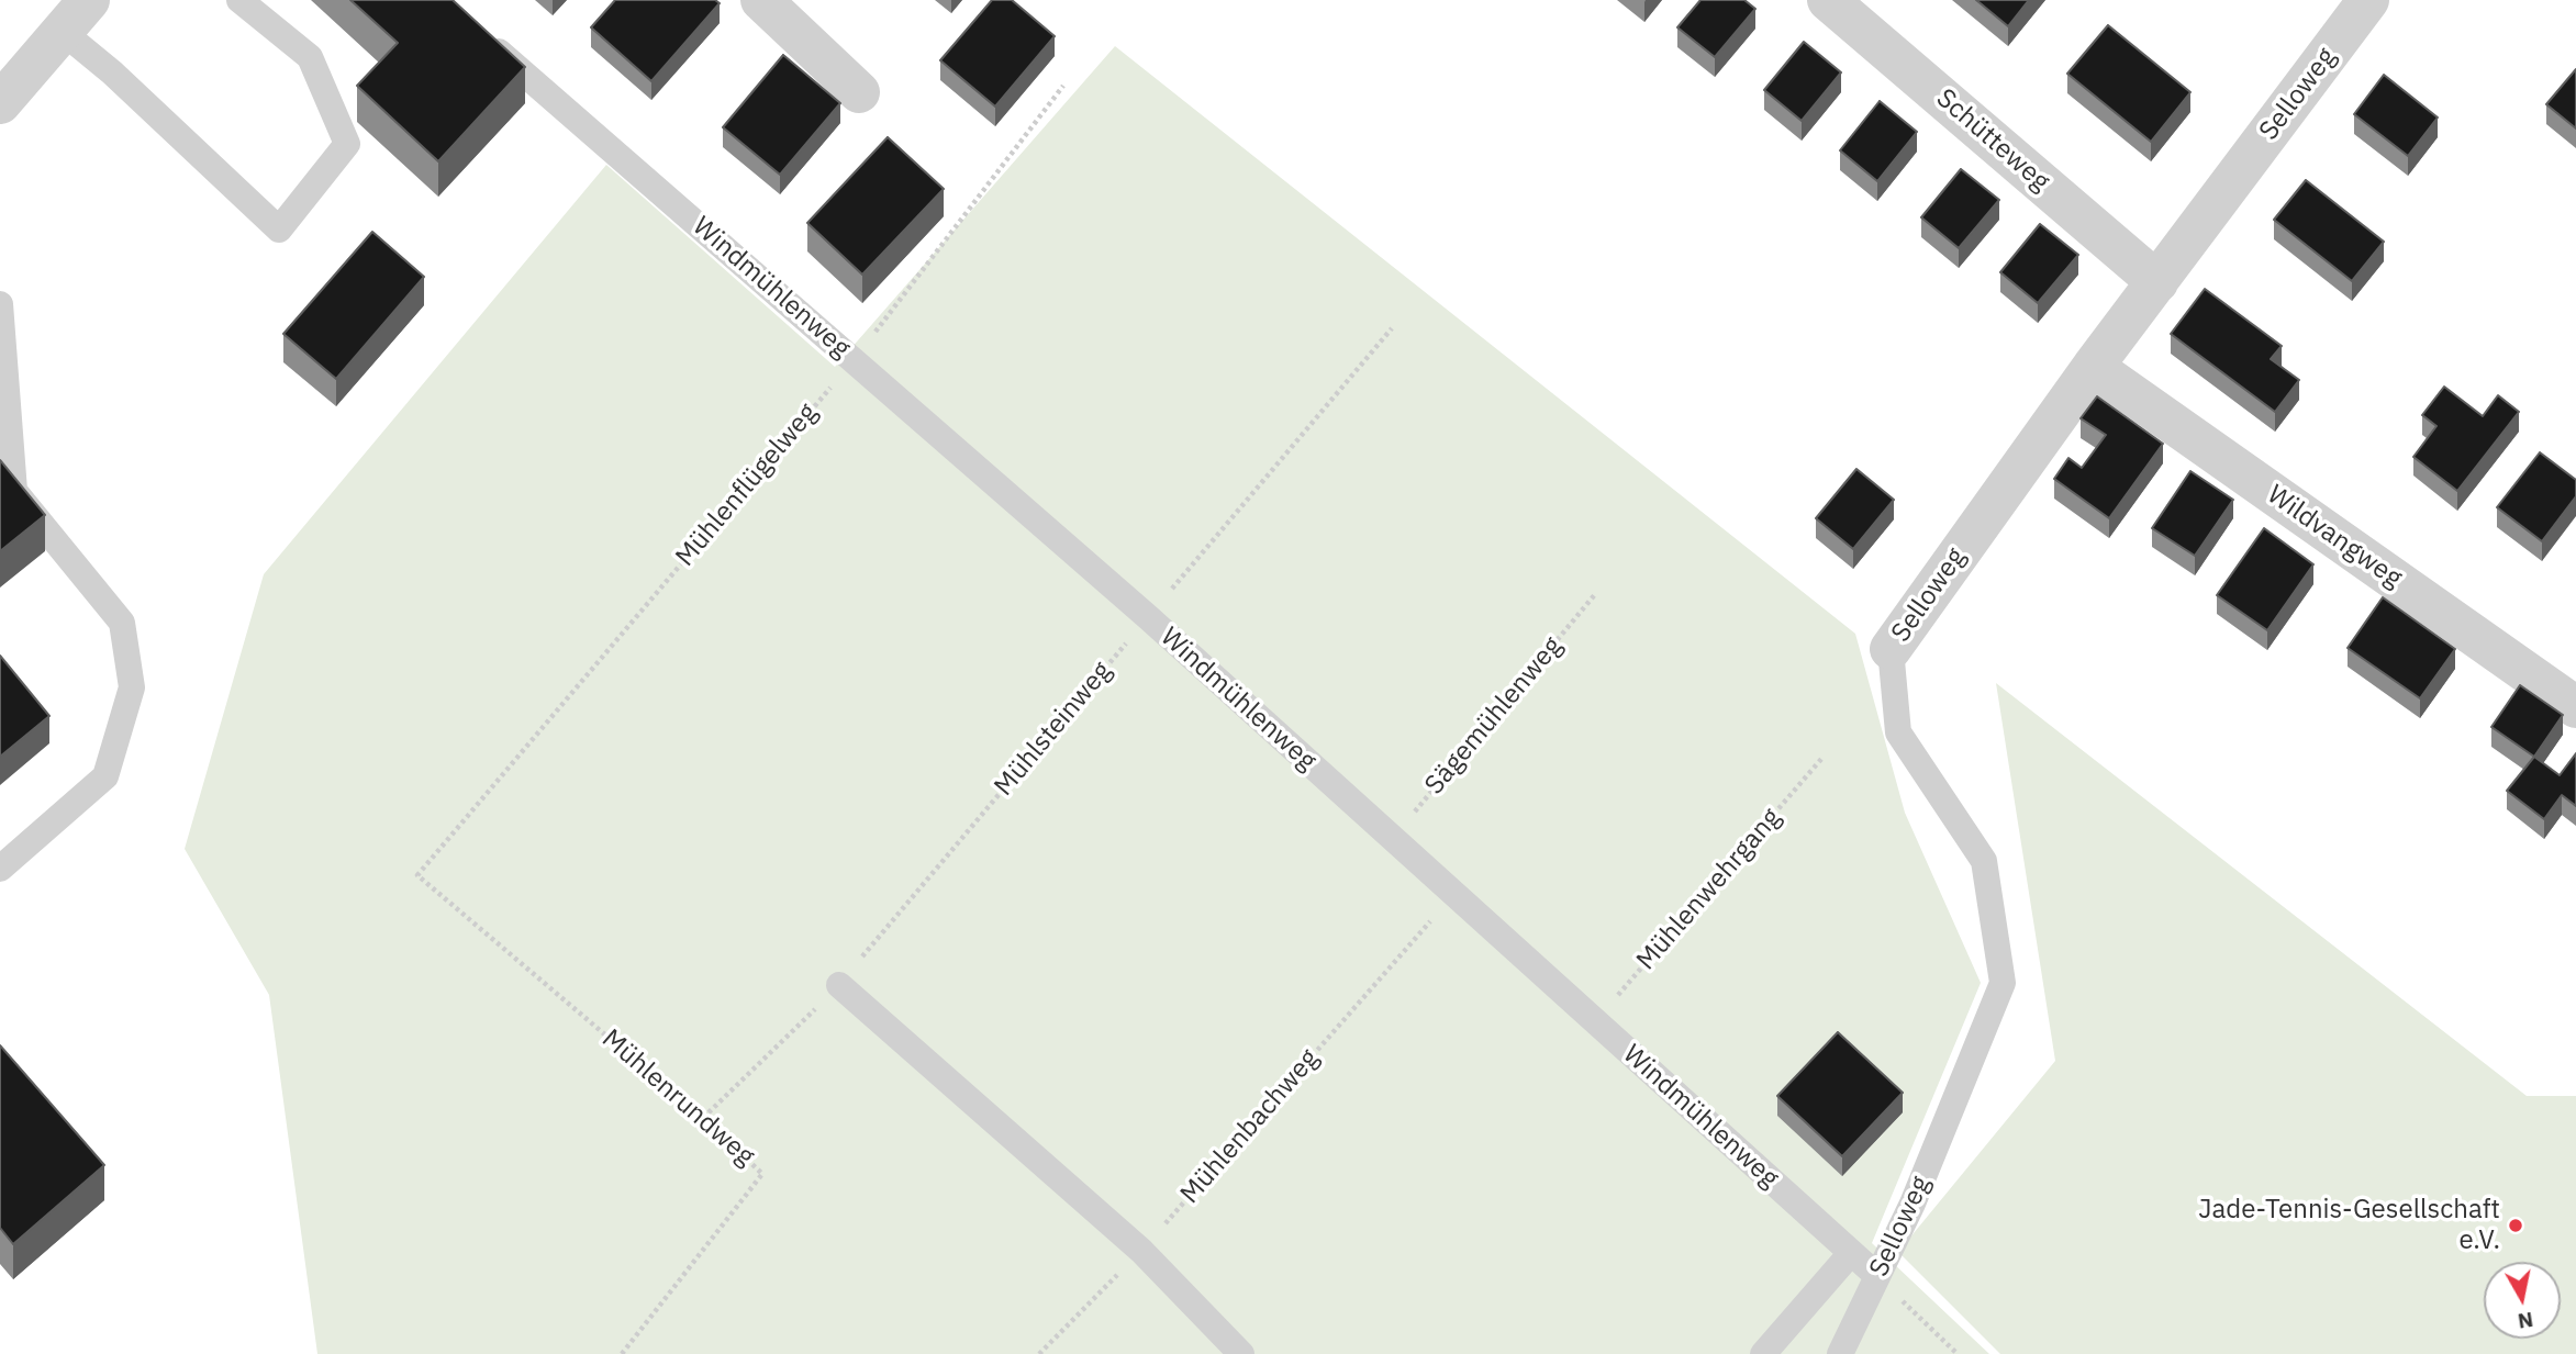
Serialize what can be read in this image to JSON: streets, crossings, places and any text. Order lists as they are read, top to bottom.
{
  "streets": {
    "street": ["Selloweg", "Schütteweg", "Wildvangweg"],
    "lane": ["Windmühlenweg"],
    "path": [
      "Mühlenflügelweg",
      "Sägemühlenweg",
      "Mühlsteinweg",
      "Mühlenwehrgang",
      "Mühlenrundweg",
      "Mühlenbachweg"
    ]
  },
  "crossings": [
    ["Selloweg", "Schütteweg"],
    ["Selloweg", "Windmühlenweg"],
    ["Selloweg", "Wildvangweg"],
    ["Windmühlenweg", "Mühlenflügelweg"],
    ["Windmühlenweg", "Sägemühlenweg"],
    ["Windmühlenweg", "Mühlsteinweg"],
    ["Windmühlenweg", "Mühlenwehrgang"],
    ["Windmühlenweg", "Mühlenbachweg"],
    ["Mühlenflügelweg", "Mühlenrundweg"],
    ["Mühlsteinweg", "Mühlenrundweg"]
  ],
  "places": ["Jade-Tennis-Gesellschaft e.V."],
  "north": "bottom"
}
